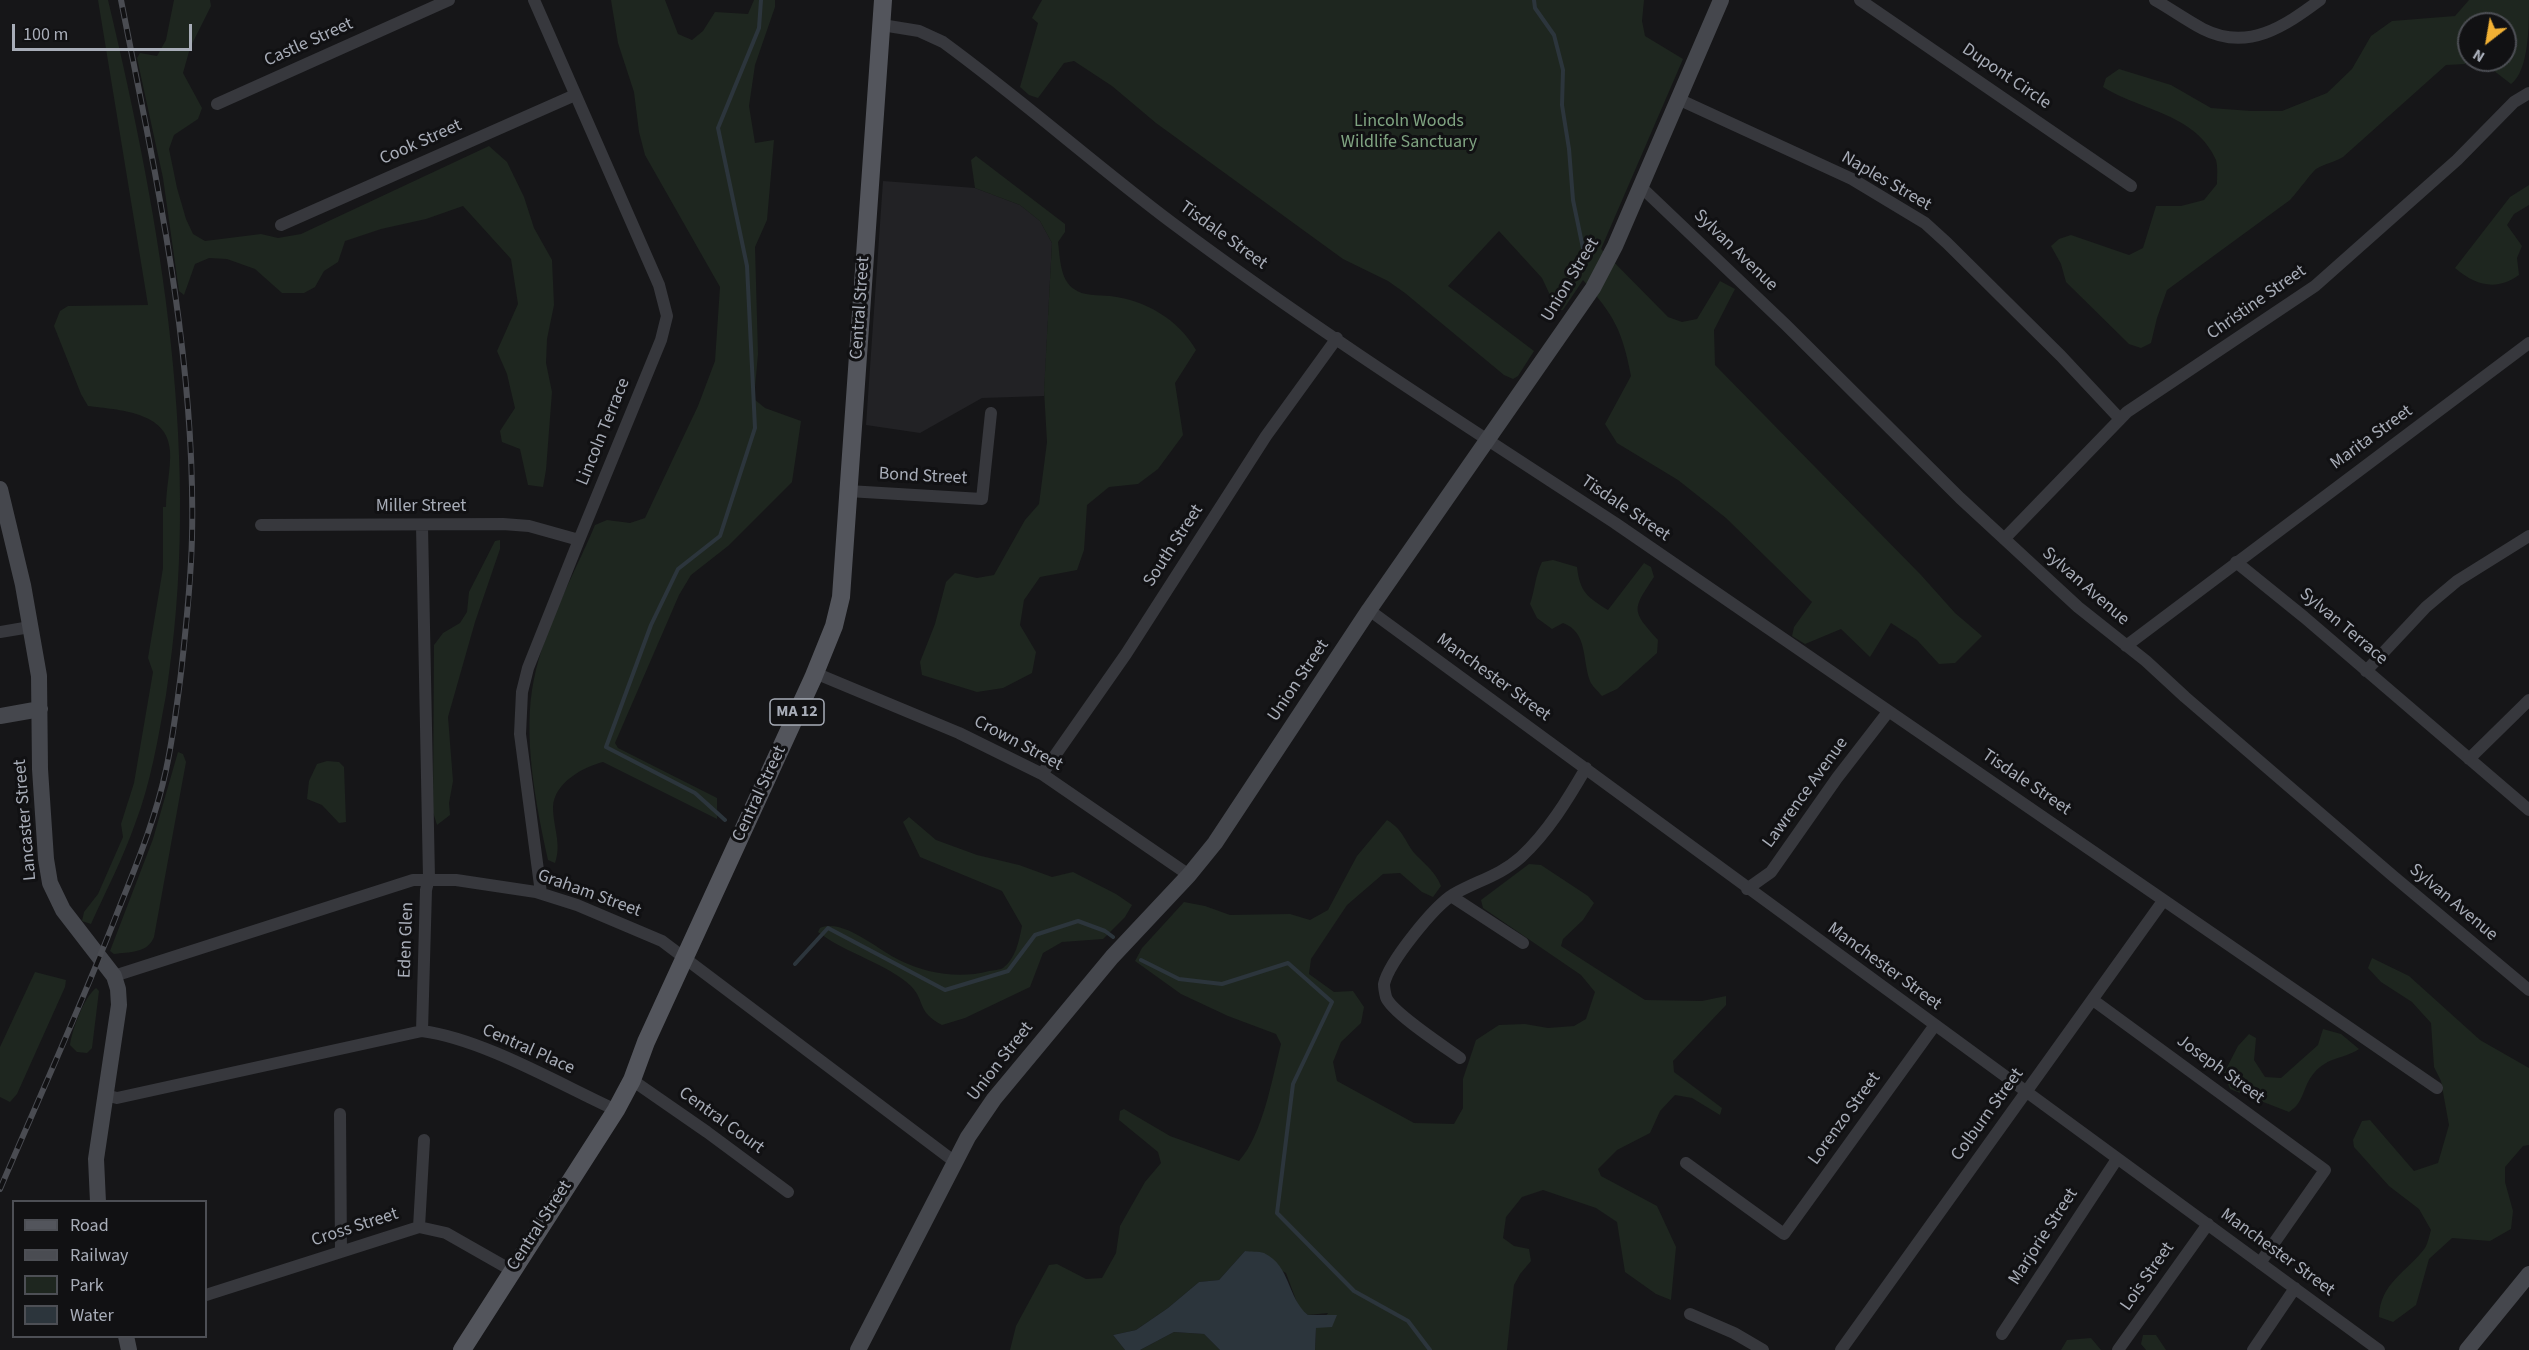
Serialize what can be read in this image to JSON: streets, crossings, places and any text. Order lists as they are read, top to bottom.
{
  "streets": {
    "main road": [
      "Union Street",
      "Central Street",
      "MA 12",
      "Lancaster Street"
    ],
    "street": [
      "Castle Street",
      "Dupont Circle",
      "Cook Street",
      "Naples Street",
      "Tisdale Street",
      "Sylvan Avenue",
      "Christine Street",
      "Lincoln Terrace",
      "Marita Street",
      "Bond Street",
      "Miller Street",
      "South Street",
      "Sylvan Terrace",
      "Manchester Street",
      "Crown Street",
      "Lawrence Avenue",
      "Graham Street",
      "Eden Glen",
      "Central Place",
      "Joseph Street",
      "Colburn Street",
      "Lorenzo Street",
      "Central Court",
      "Cross Street",
      "Marjorie Street",
      "Lois Street"
    ]
  },
  "crossings": [
    ["Cook Street", "Lincoln Terrace"],
    ["Naples Street", "Union Street"],
    ["Naples Street", "Christine Street"],
    ["Tisdale Street", "Union Street"],
    ["Tisdale Street", "Central Street"],
    ["Tisdale Street", "South Street"],
    ["Tisdale Street", "Lawrence Avenue"],
    ["Tisdale Street", "Colburn Street"],
    ["Sylvan Avenue", "Union Street"],
    ["Sylvan Avenue", "Christine Street"],
    ["Union Street", "Manchester Street"],
    ["Union Street", "Crown Street"],
    ["Union Street", "Graham Street"],
    ["Central Street", "Bond Street"],
    ["Central Street", "Crown Street"],
    ["Central Street", "Graham Street"],
    ["Central Street", "Central Place"],
    ["Central Street", "Central Court"],
    ["Central Street", "Cross Street"],
    ["Lincoln Terrace", "Miller Street"],
    ["Lincoln Terrace", "Graham Street"],
    ["Marita Street", "Sylvan Terrace"],
    ["Miller Street", "Eden Glen"],
    ["South Street", "Crown Street"],
    ["Manchester Street", "Lawrence Avenue"],
    ["Manchester Street", "Joseph Street"],
    ["Manchester Street", "Colburn Street"],
    ["Manchester Street", "Lorenzo Street"],
    ["Manchester Street", "Marjorie Street"],
    ["Manchester Street", "Lois Street"],
    ["Lancaster Street", "Graham Street"],
    ["Graham Street", "Eden Glen"],
    ["Eden Glen", "Central Place"],
    ["Joseph Street", "Colburn Street"]
  ],
  "parks": ["Lincoln Woods Wildlife Sanctuary"],
  "legend": [
    "Road",
    "Railway",
    "Park",
    "Water"
  ],
  "scale_bar": "100 m",
  "north": "bottom left"
}
